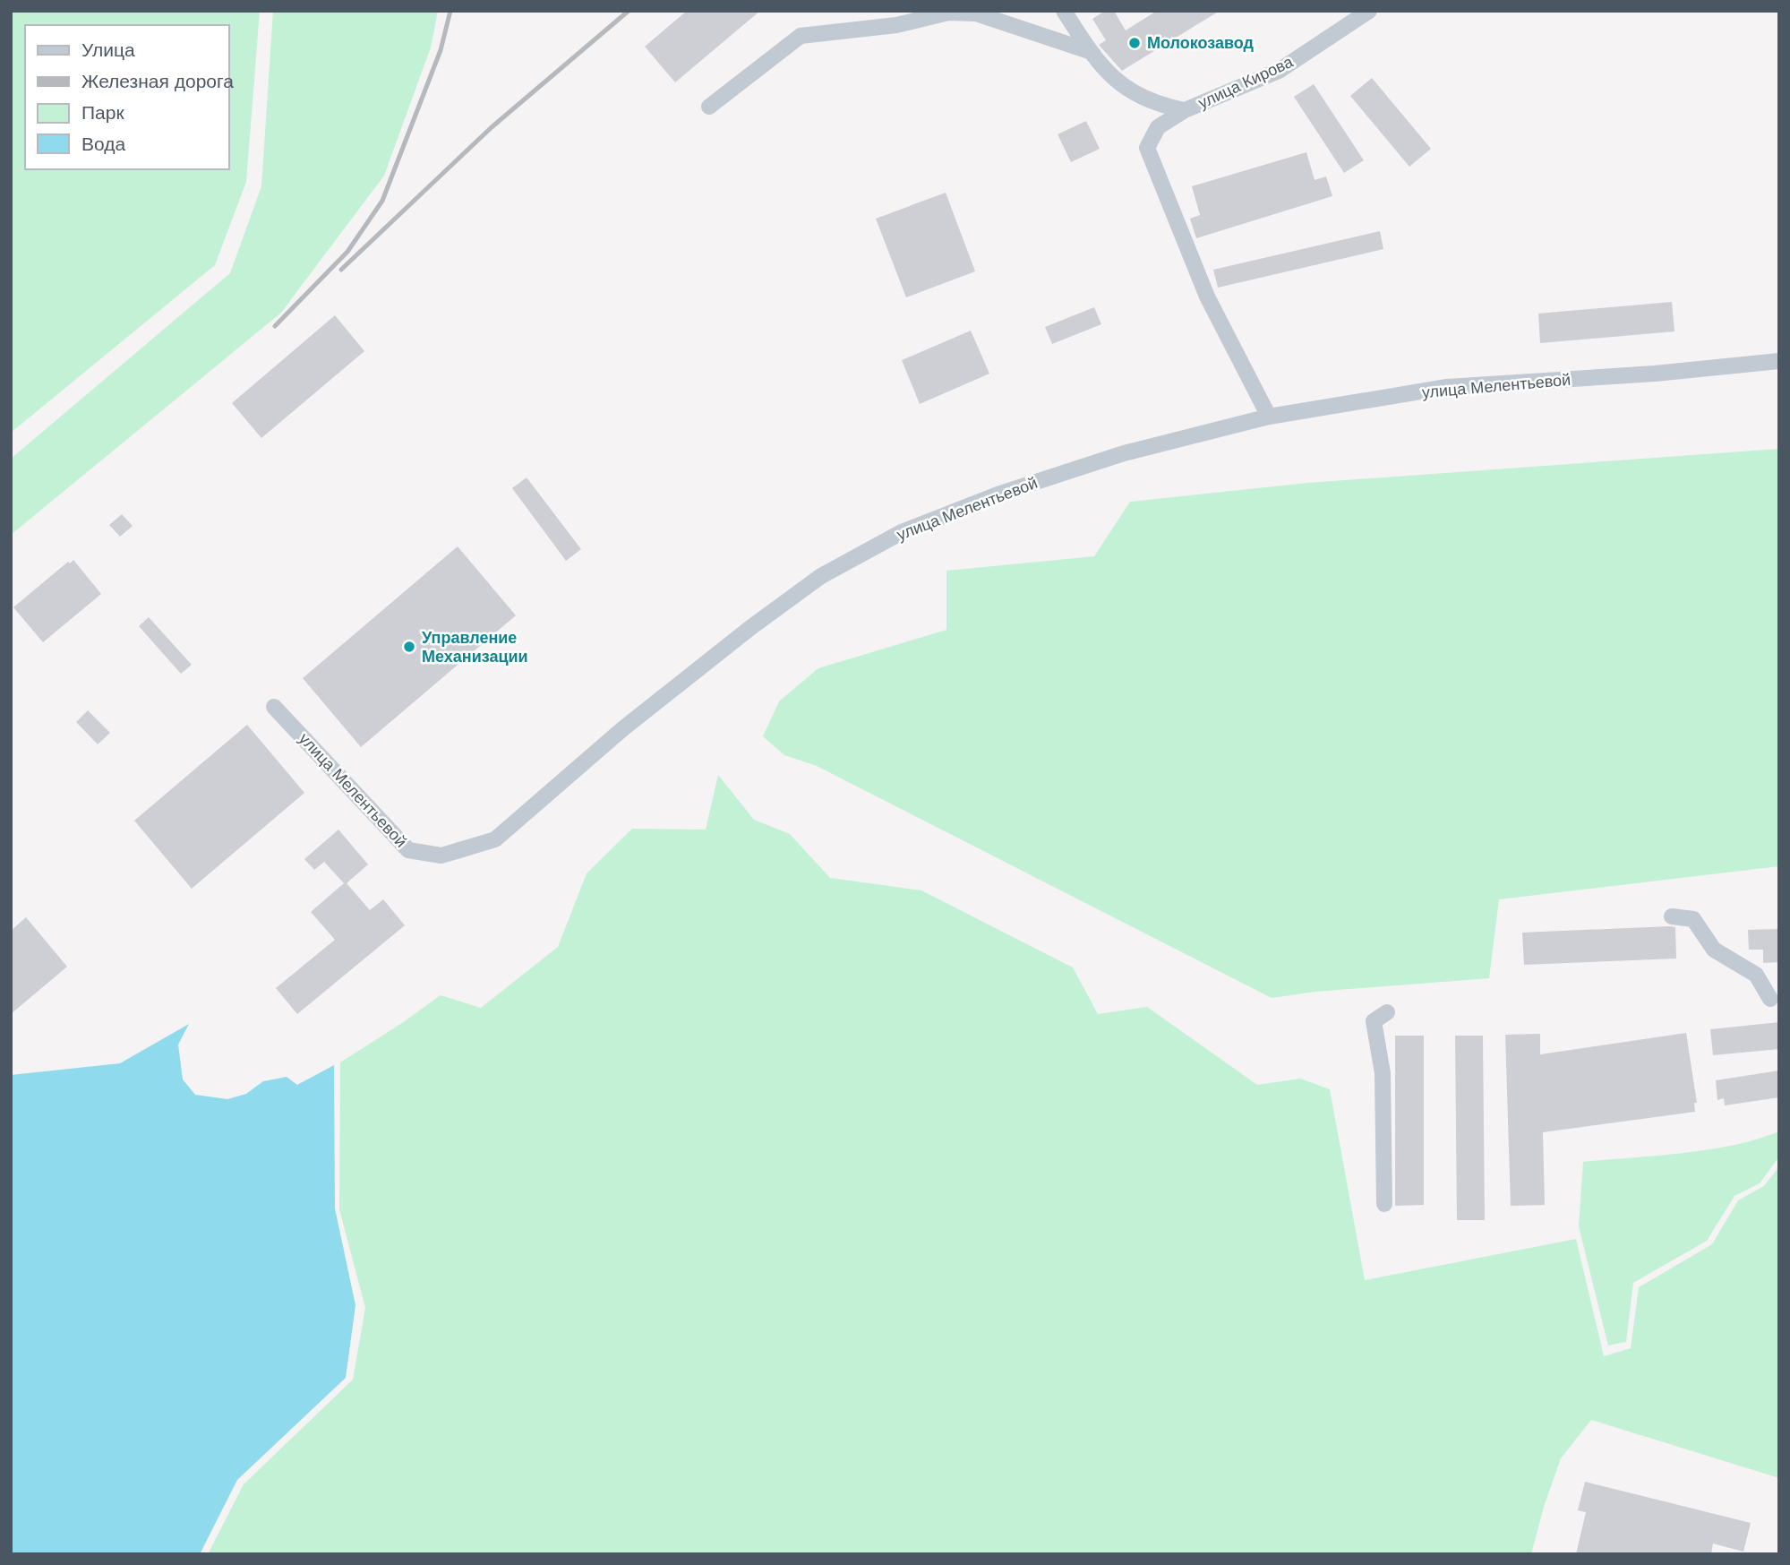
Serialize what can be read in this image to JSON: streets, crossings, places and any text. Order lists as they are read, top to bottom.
{
  "streets": {
    "street": ["улица Кирова", "улица Мелентьевой"]
  },
  "crossings": [
    ["улица Кирова", "улица Мелентьевой"]
  ],
  "places": ["Молокозавод", "Управление Механизации"],
  "legend": [
    "Улица",
    "Железная дорога",
    "Парк",
    "Вода"
  ]
}
